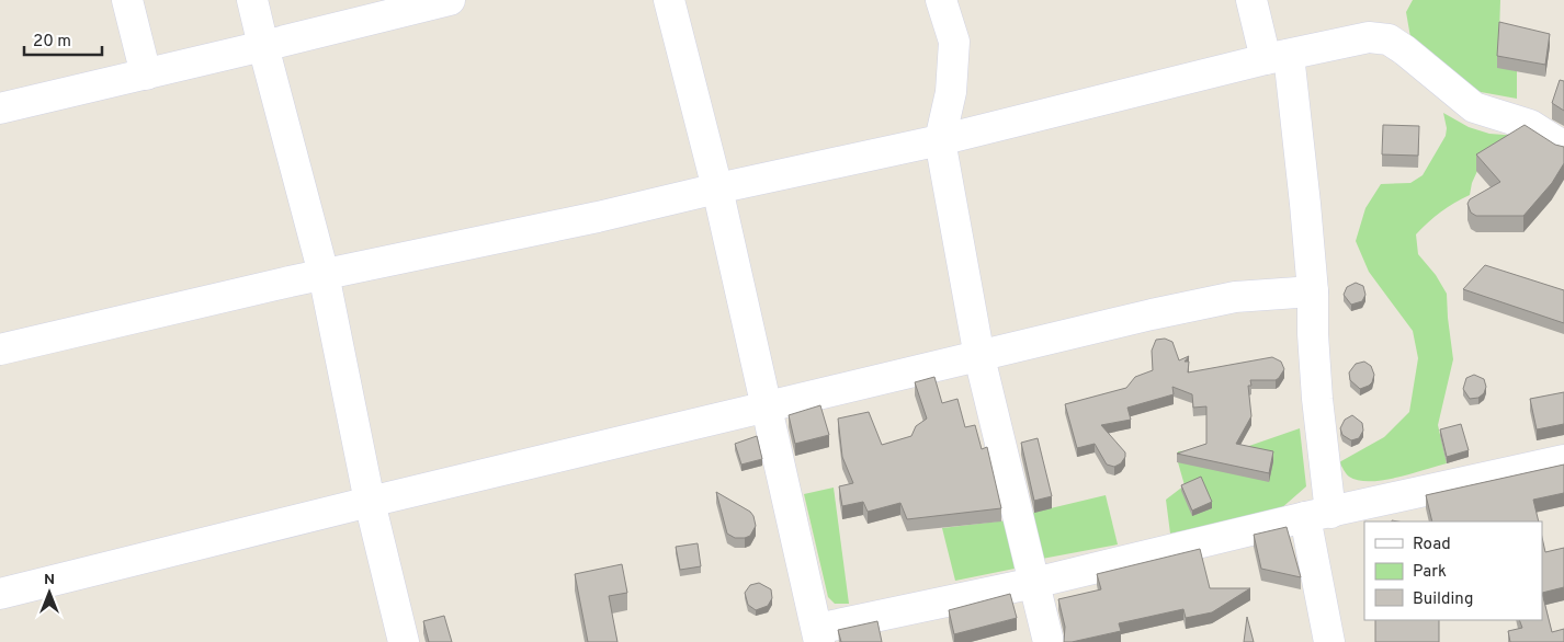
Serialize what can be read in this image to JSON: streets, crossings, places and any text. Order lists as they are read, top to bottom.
{
  "legend": ["Road", "Park", "Building"],
  "scale_bar": "20 m",
  "north": "top"
}
